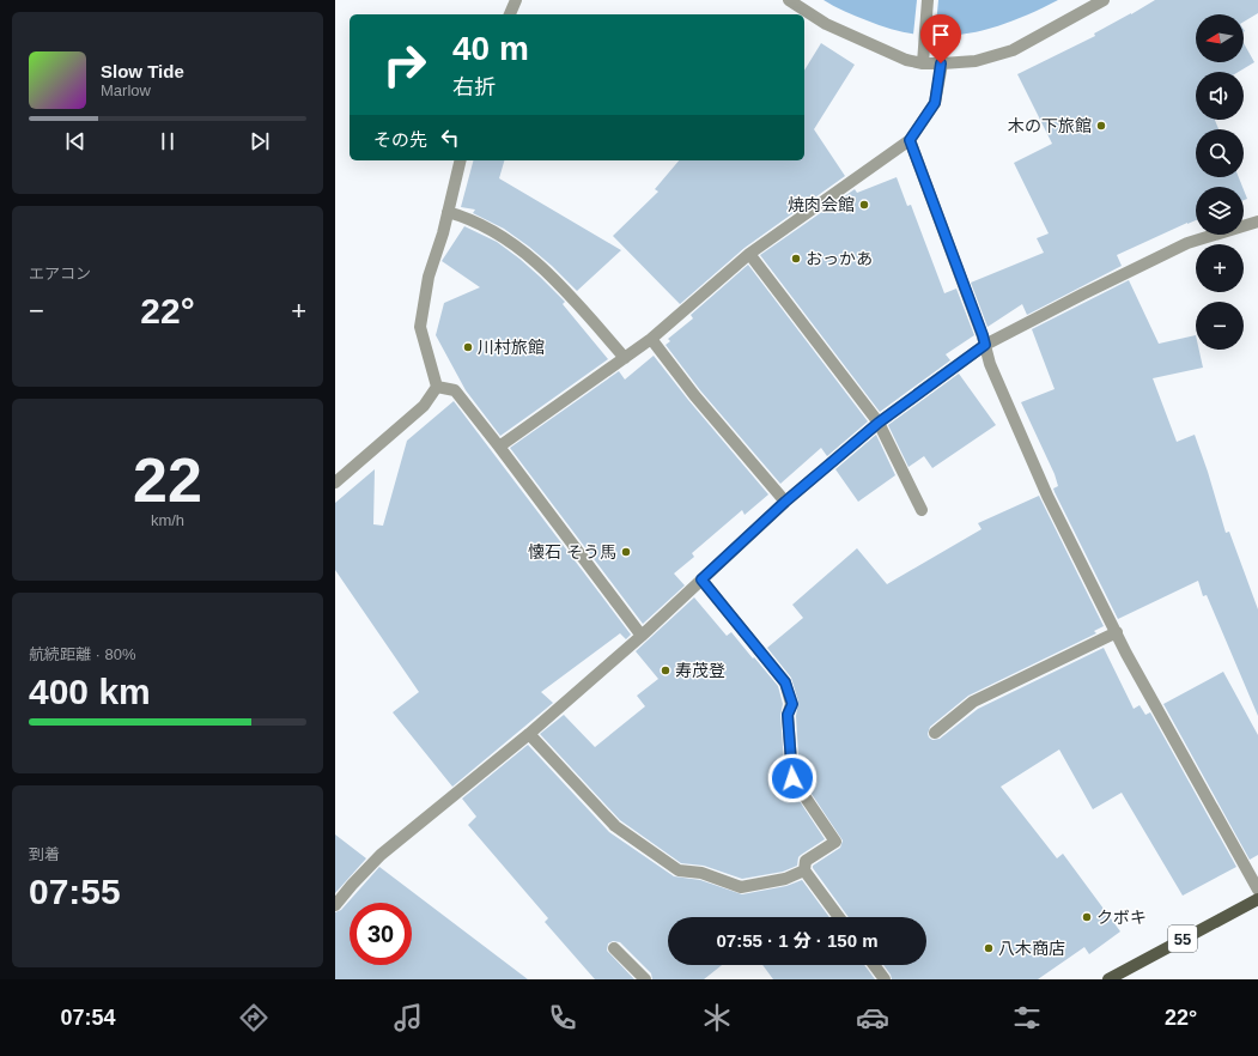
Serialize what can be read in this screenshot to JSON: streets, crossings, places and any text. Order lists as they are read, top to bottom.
{
  "streets": {
    "main road": ["55"]
  },
  "places": [
    "木の下旅館",
    "焼肉会館",
    "おっかあ",
    "川村旅館",
    "懐石 そう馬",
    "寿茂登",
    "クボキ",
    "八木商店"
  ],
  "north": "left",
  "page": {
    "map_buttons": ["+", "−"],
    "turn": ["40 m", "右折"],
    "song": ["Slow Tide", "Marlow"],
    "then": "その先",
    "tile": [
      "エアコン",
      ["22", "km/h"],
      ["航続距離 · 80%", "400 km"],
      ["到着", "07:55"]
    ],
    "heat": ["−", "22°", "+"],
    "limit": "30",
    "trip": "07:55 · 1 分 · 150 m",
    "tabs": ["07:54", "22°"]
  }
}
